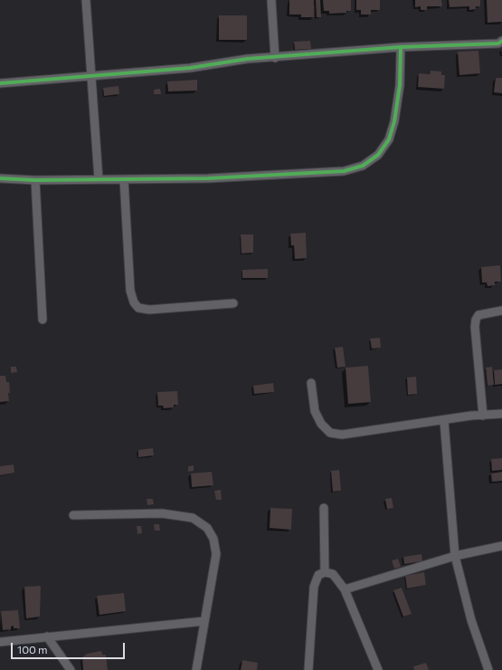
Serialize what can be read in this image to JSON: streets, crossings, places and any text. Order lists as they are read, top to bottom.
{
  "scale_bar": "100 m"
}
